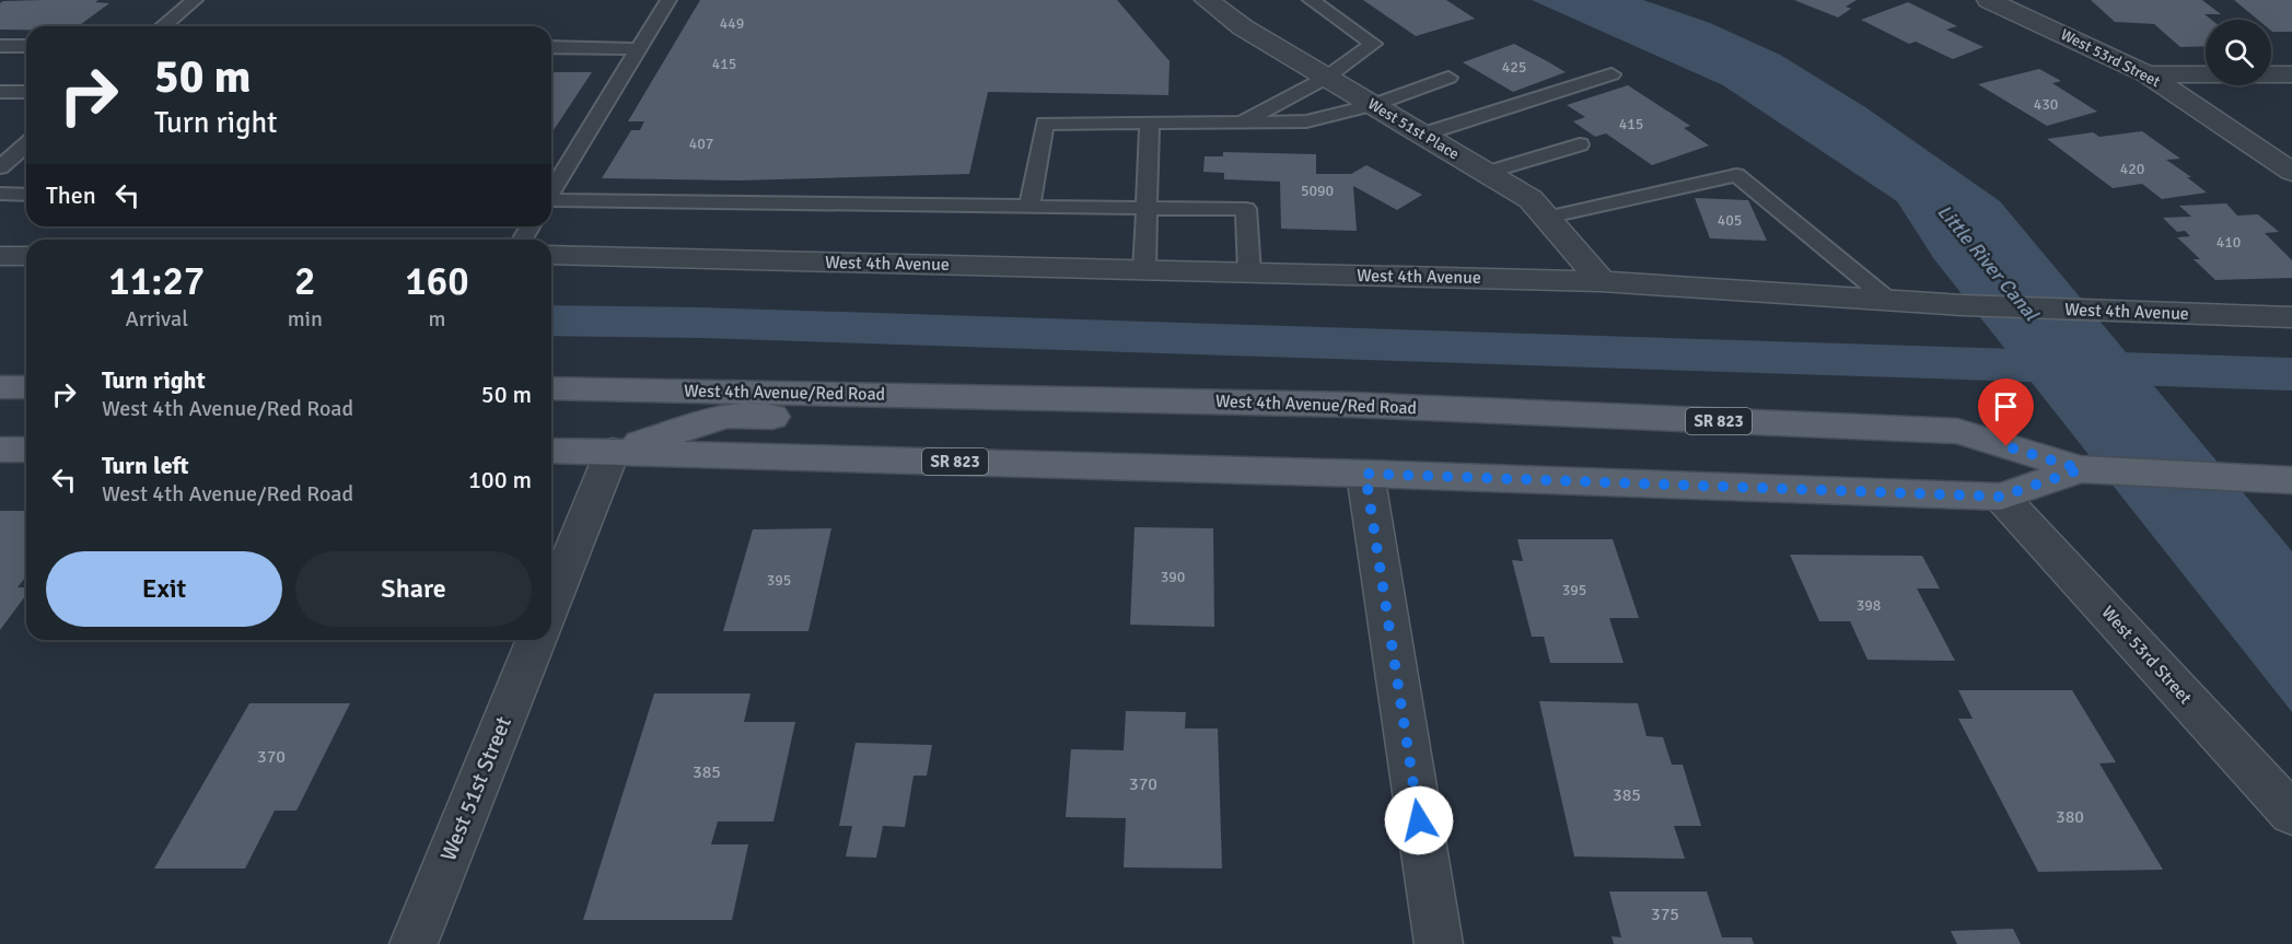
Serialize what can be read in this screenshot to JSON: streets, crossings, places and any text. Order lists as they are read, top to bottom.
{
  "streets": {
    "main road": ["West 4th Avenue/Red Road", "SR 823"],
    "street": [
      "West 53rd Street",
      "West 51st Place",
      "West 4th Avenue",
      "West 51st Street"
    ]
  },
  "crossings": [
    ["West 53rd Street", "West 4th Avenue/Red Road"],
    ["West 51st Place", "West 4th Avenue"]
  ],
  "water": ["Little River Canal"],
  "house_numbers": [
    "449",
    "415",
    "425",
    "430",
    "415",
    "407",
    "420",
    "5090",
    "405",
    "410",
    "390",
    "395",
    "395",
    "398",
    "370",
    "385",
    "370",
    "385",
    "380",
    "375"
  ],
  "page": {
    "turn": ["50 m", "Turn right"],
    "then": "Then",
    "eta": [
      "11:27",
      "Arrival",
      "2",
      "min",
      "160",
      "m"
    ],
    "list": [
      {
        "name": "Turn right",
        "note": "West 4th Avenue/Red Road",
        "value": "50 m"
      },
      {
        "name": "Turn left",
        "note": "West 4th Avenue/Red Road",
        "value": "100 m"
      }
    ],
    "buttons": ["Exit", "Share"]
  }
}
